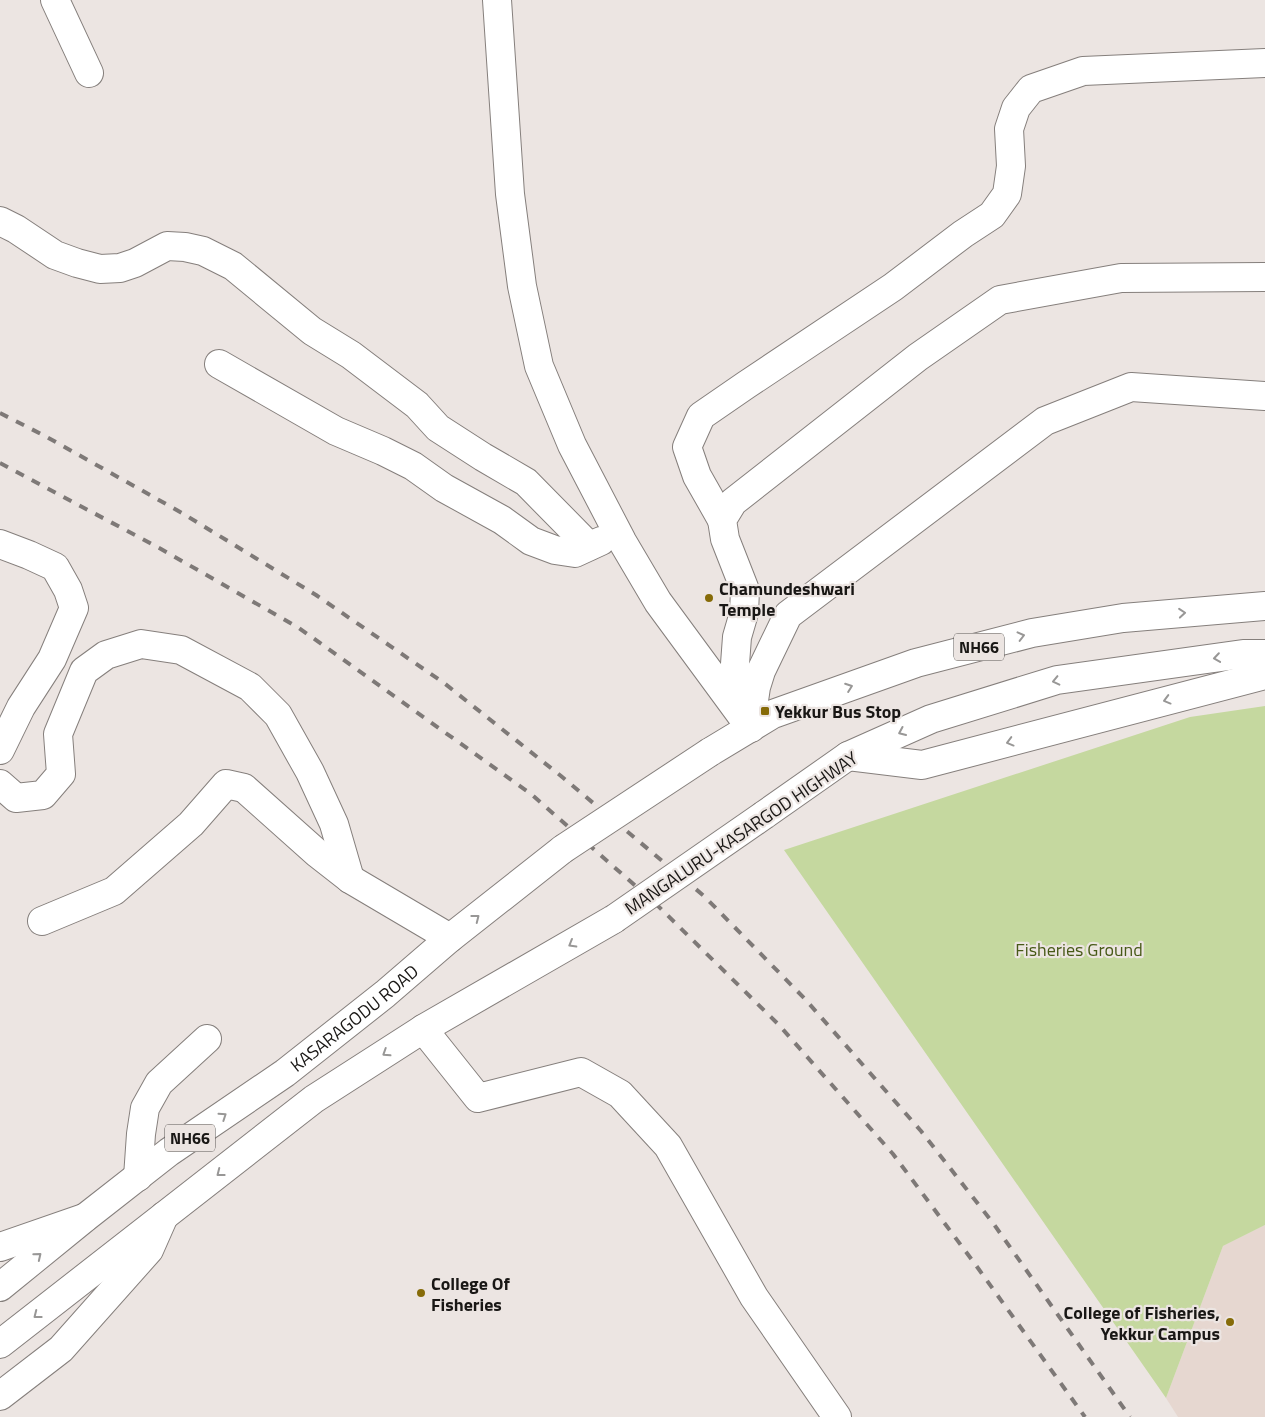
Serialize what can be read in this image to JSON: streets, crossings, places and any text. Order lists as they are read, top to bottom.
{
  "streets": {
    "main road": ["NH66", "MANGALURU-KASARGOD HIGHWAY", "KASARAGODU ROAD"]
  },
  "crossings": [
    ["NH66", "MANGALURU-KASARGOD HIGHWAY"],
    ["NH66", "KASARAGODU ROAD"]
  ],
  "parks": ["Fisheries Ground"],
  "places": {
    "other": ["Chamundeshwari Temple", "College Of Fisheries", "College of Fisheries, Yekkur Campus"],
    "transit": ["Yekkur Bus Stop"]
  }
}
